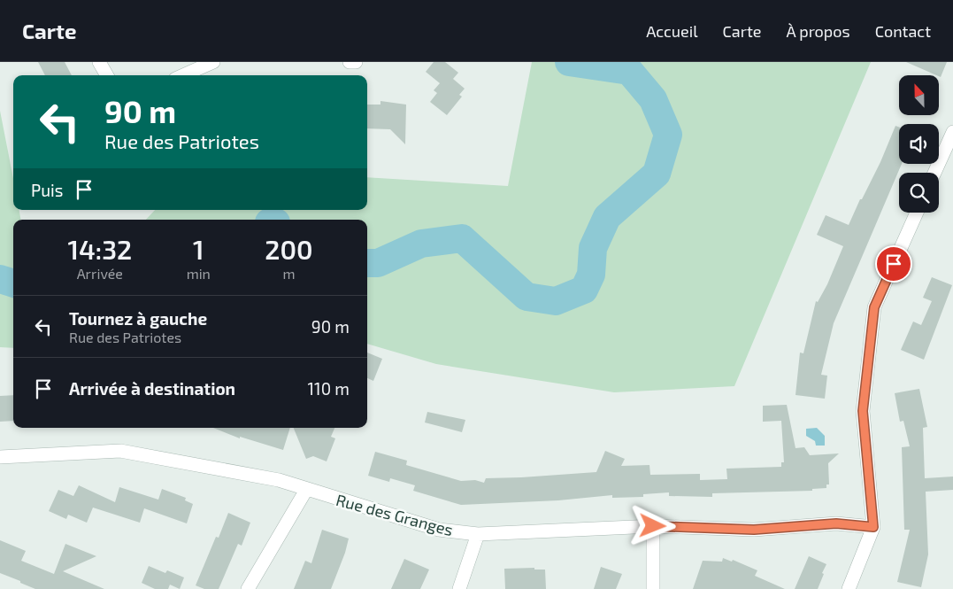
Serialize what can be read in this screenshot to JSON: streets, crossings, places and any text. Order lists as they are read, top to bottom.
{
  "streets": {
    "street": ["Rue des Granges"]
  },
  "north": "top",
  "page": {
    "header": "Carte",
    "nav": [
      "Accueil",
      "Carte",
      "À propos",
      "Contact"
    ],
    "turn": ["90 m", "Rue des Patriotes"],
    "then": "Puis",
    "eta": [
      "14:32",
      "Arrivée",
      "1",
      "min",
      "200",
      "m"
    ],
    "list": [
      {
        "name": "Tournez à gauche",
        "note": "Rue des Patriotes",
        "value": "90 m"
      },
      {
        "name": "Arrivée à destination",
        "value": "110 m"
      }
    ]
  }
}
